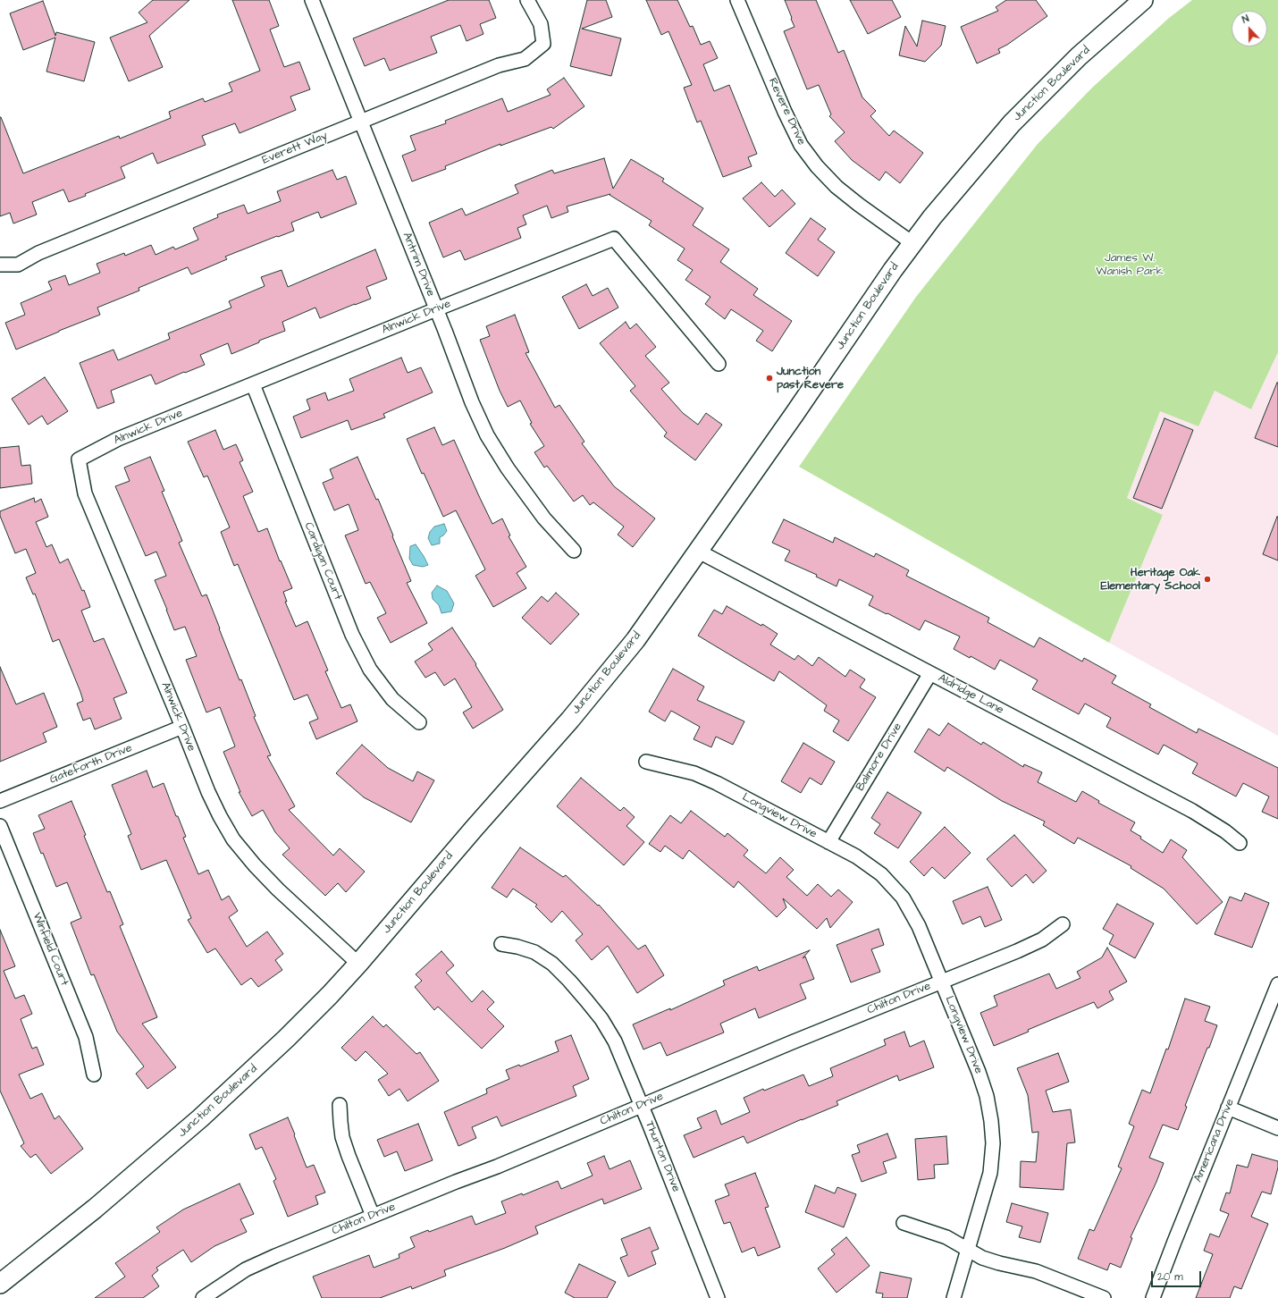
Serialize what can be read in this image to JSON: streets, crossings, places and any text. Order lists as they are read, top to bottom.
{
  "streets": {
    "main road": ["Junction Boulevard"],
    "street": [
      "Revere Drive",
      "Everett Way",
      "Antrim Drive",
      "Alnwick Drive",
      "Cardigan Court",
      "Aldridge Lane",
      "Balmore Drive",
      "Gateforth Drive",
      "Longview Drive",
      "Winfield Court",
      "Chilton Drive",
      "Americana Drive",
      "Thurton Drive"
    ]
  },
  "crossings": [
    ["Junction Boulevard", "Revere Drive"],
    ["Junction Boulevard", "Alnwick Drive"],
    ["Junction Boulevard", "Aldridge Lane"],
    ["Everett Way", "Antrim Drive"],
    ["Antrim Drive", "Alnwick Drive"],
    ["Alnwick Drive", "Cardigan Court"],
    ["Alnwick Drive", "Gateforth Drive"],
    ["Aldridge Lane", "Balmore Drive"],
    ["Balmore Drive", "Longview Drive"],
    ["Longview Drive", "Chilton Drive"],
    ["Chilton Drive", "Thurton Drive"]
  ],
  "parks": ["James W. Wanish Park"],
  "places": ["Junction past Revere", "Heritage Oak Elementary School"],
  "scale_bar": "20 m",
  "north": "top"
}
